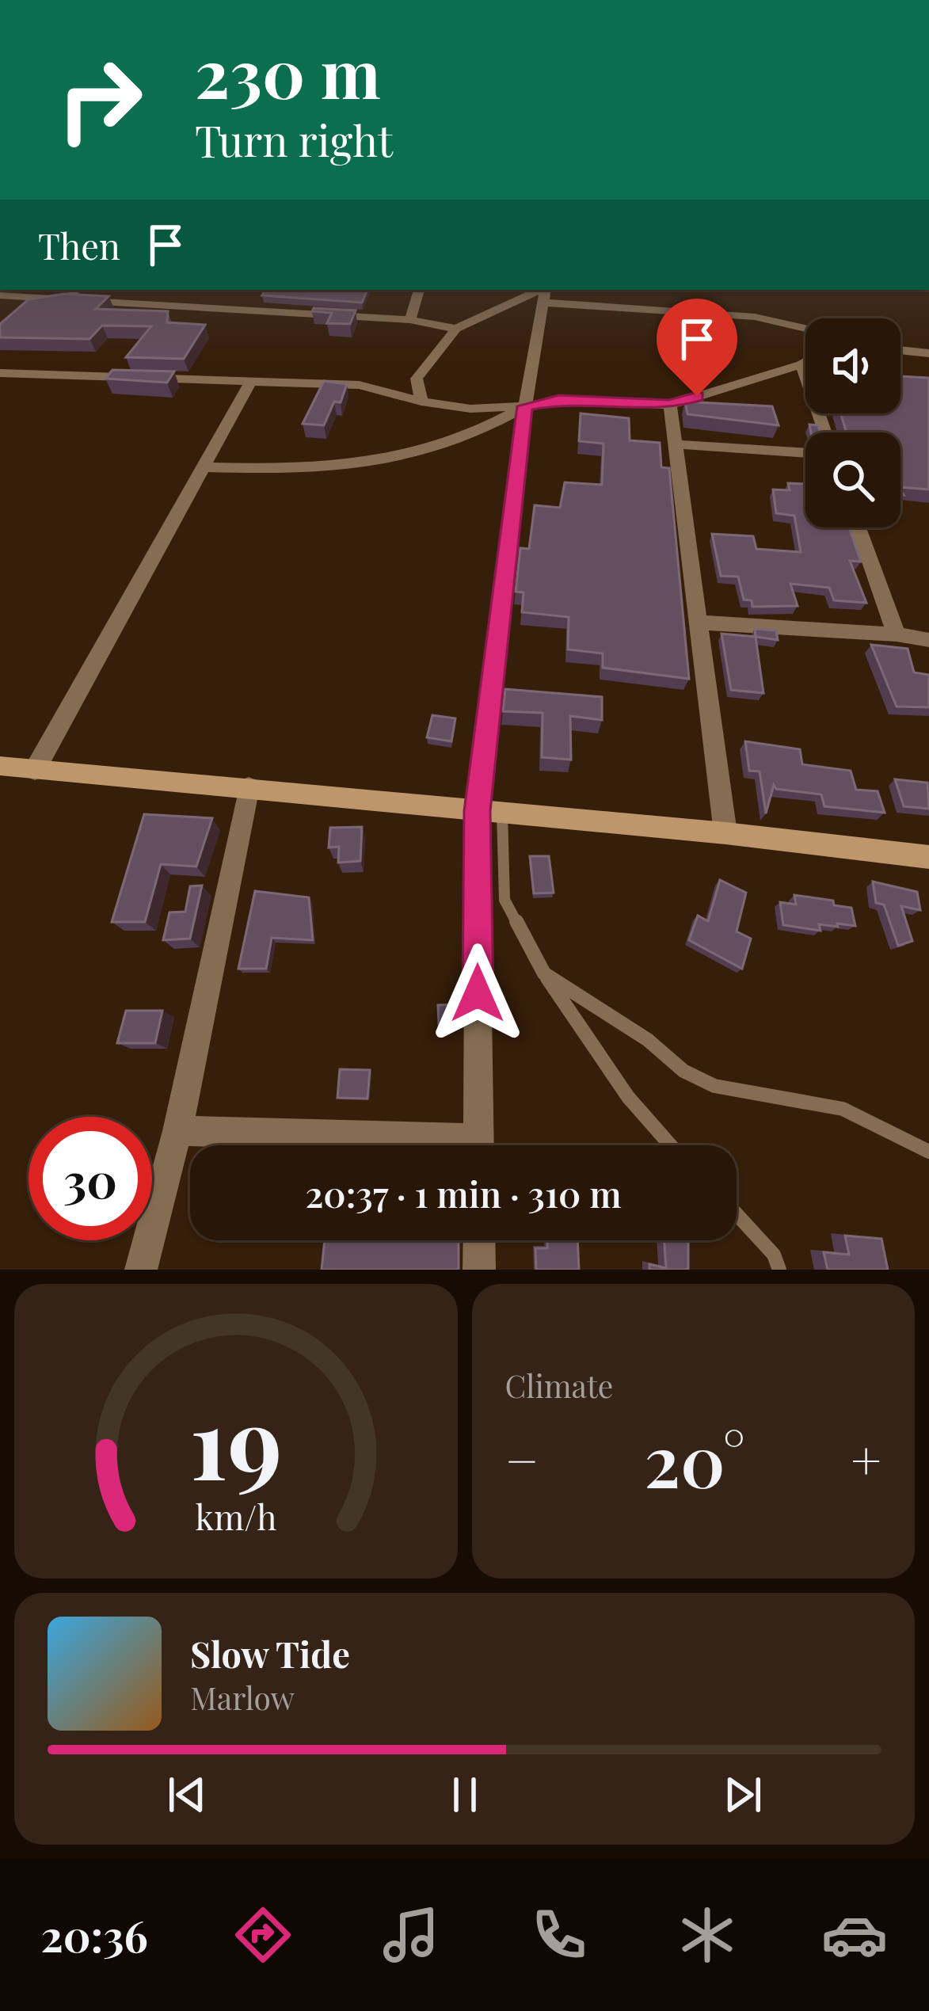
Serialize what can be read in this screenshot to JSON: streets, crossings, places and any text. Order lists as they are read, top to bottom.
{
  "page": {
    "turn": ["230 m", "Turn right"],
    "then": "Then",
    "limit": "30",
    "trip": "20:37 · 1 min · 310 m",
    "tile": "Climate",
    "heat": ["−", "20°", "+"],
    "song": ["Slow Tide", "Marlow"],
    "tabs": "20:36",
    "gauge": ["19", "km/h"]
  }
}
